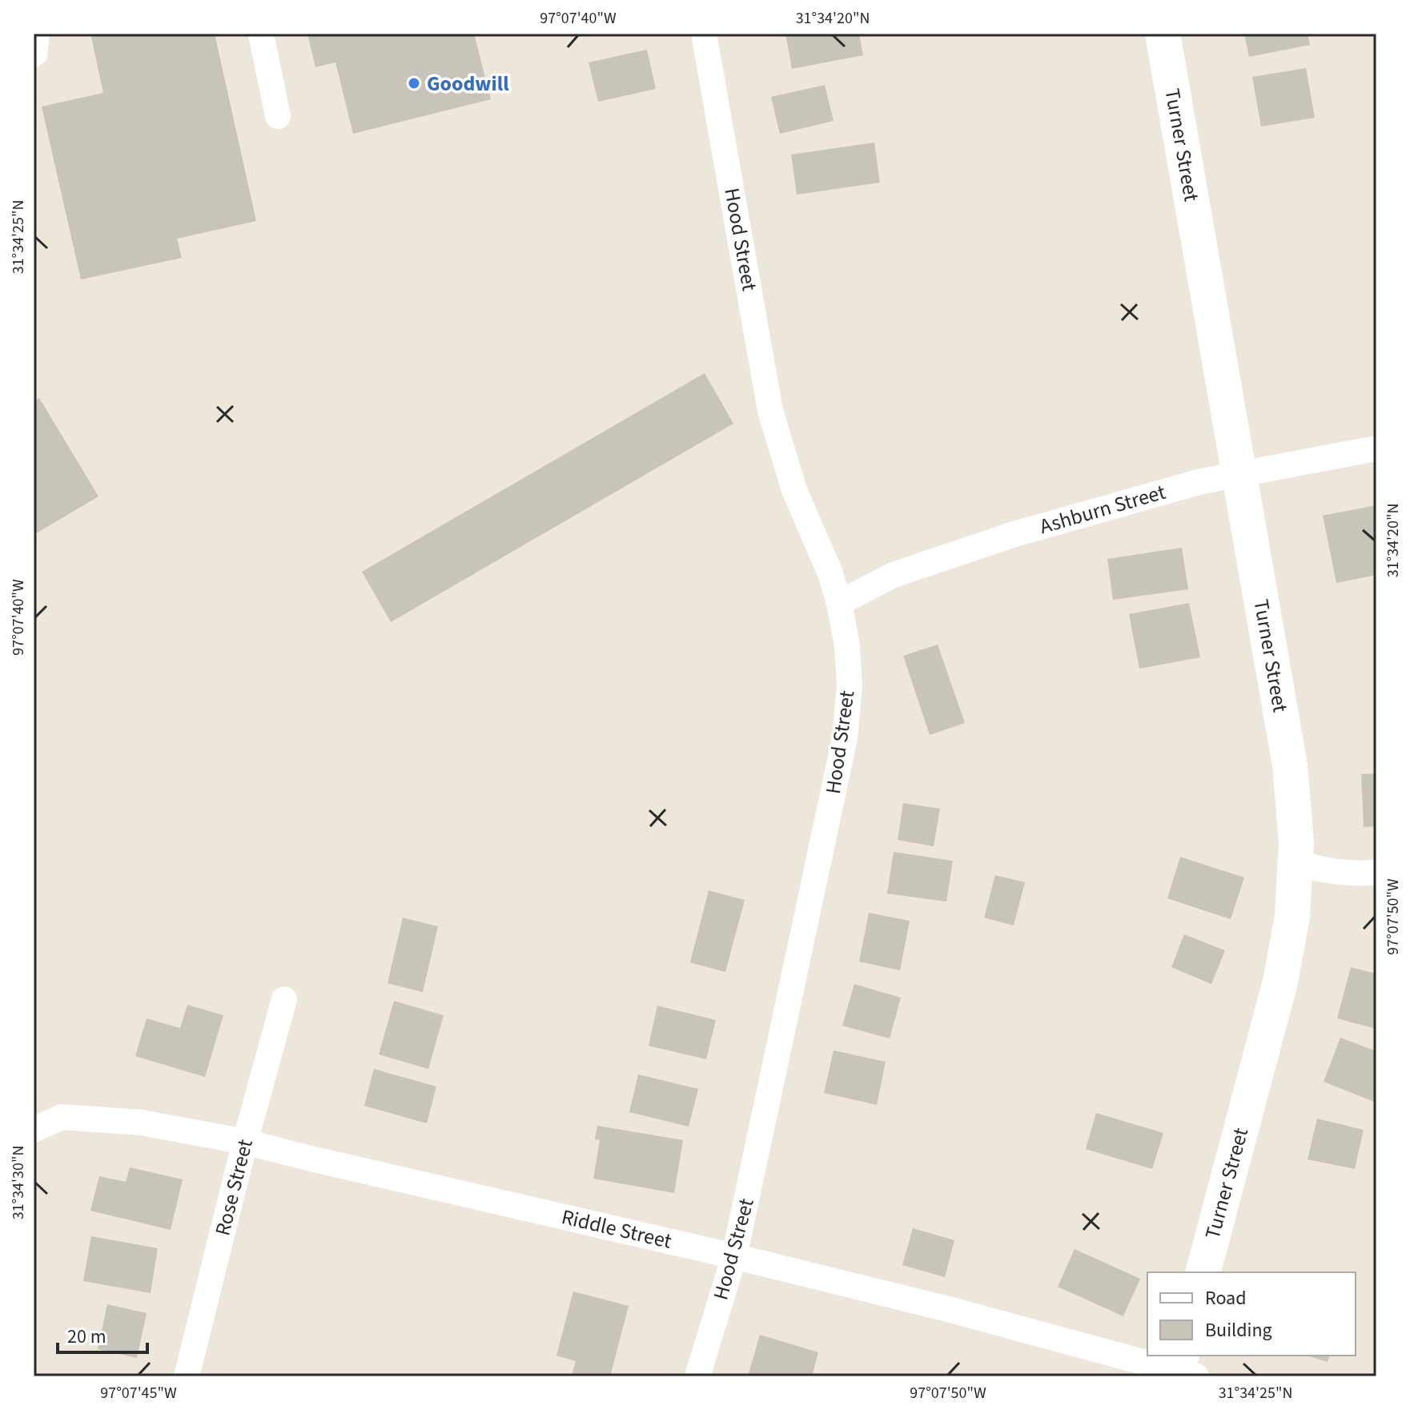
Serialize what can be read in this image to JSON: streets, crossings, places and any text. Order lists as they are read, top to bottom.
{
  "streets": {
    "street": [
      "Turner Street",
      "Hood Street",
      "Ashburn Street",
      "Rose Street",
      "Riddle Street"
    ]
  },
  "crossings": [
    ["Turner Street", "Ashburn Street"],
    ["Hood Street", "Ashburn Street"],
    ["Hood Street", "Riddle Street"],
    ["Rose Street", "Riddle Street"]
  ],
  "places": ["Goodwill"],
  "legend": ["Road", "Building"],
  "scale_bar": "20 m",
  "coordinates": [
    "97°07'40\"W",
    "31°34'20\"N",
    "31°34'25\"N",
    "97°07'50\"W",
    "31°34'30\"N",
    "97°07'45\"W"
  ]
}
